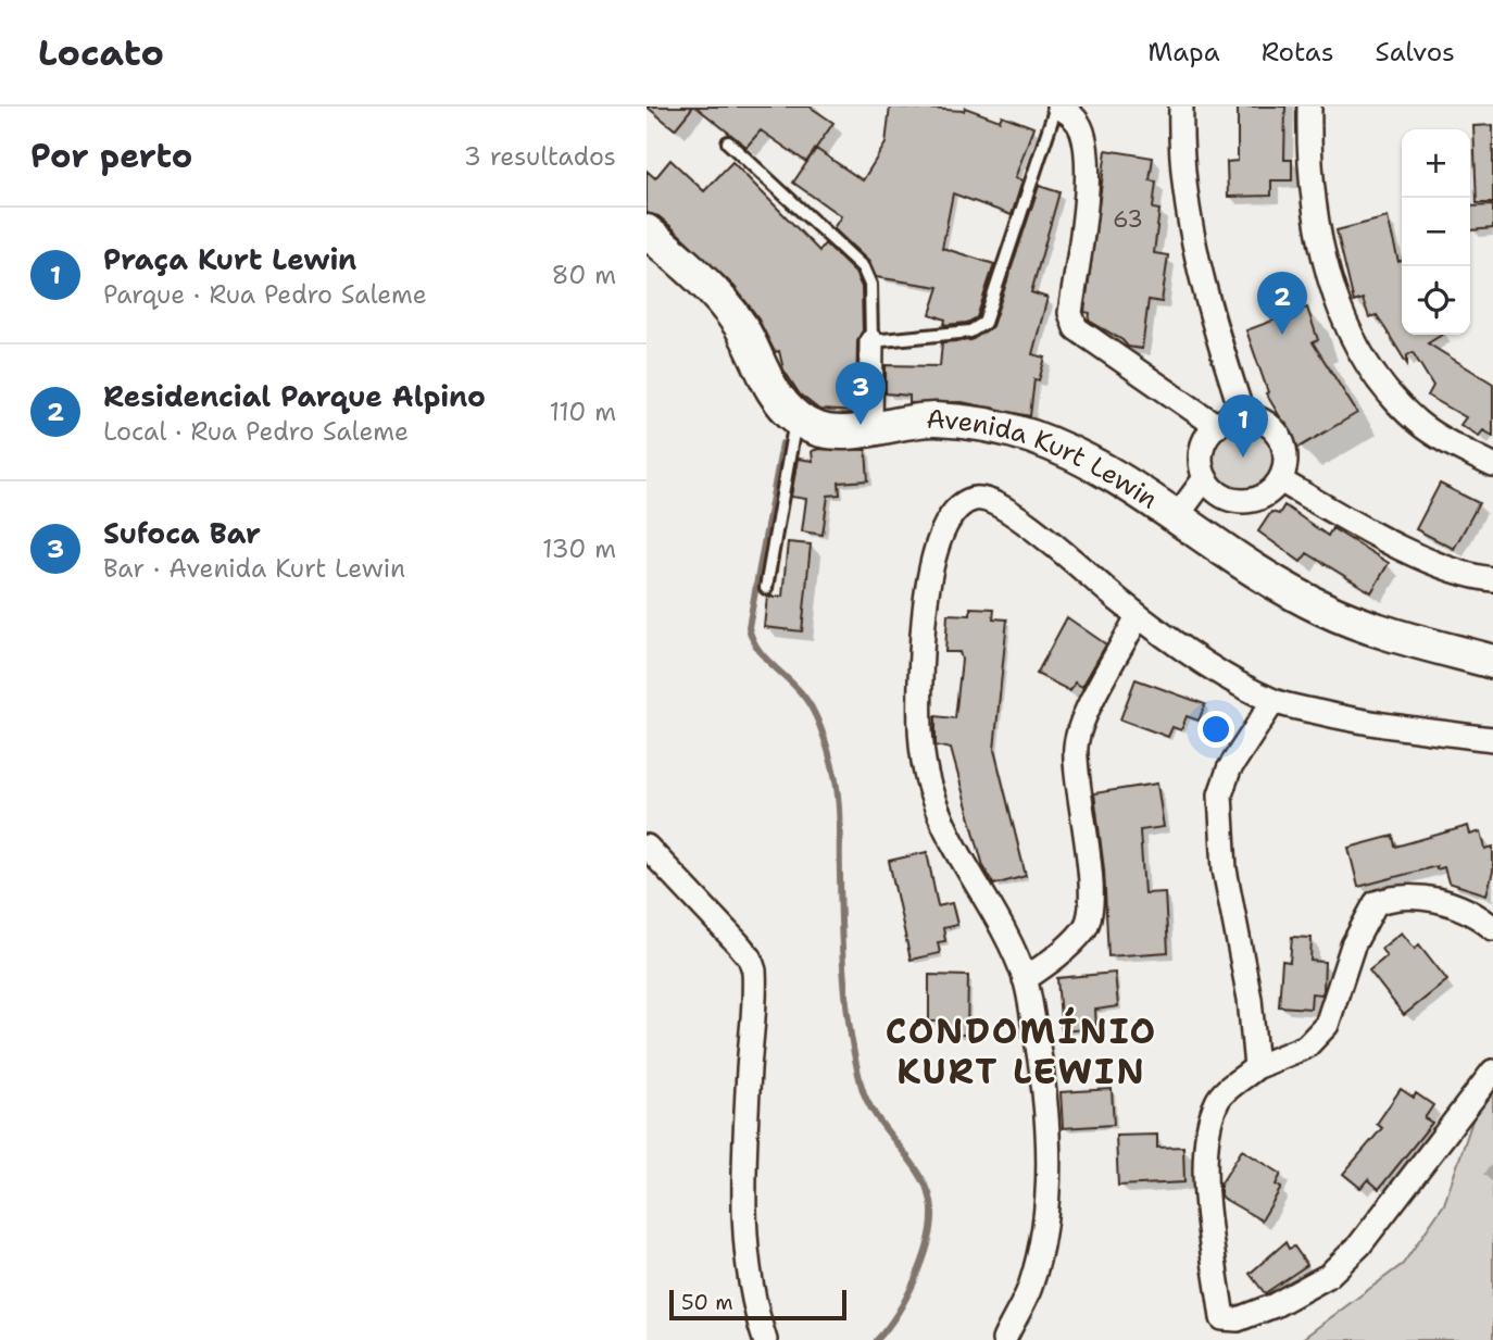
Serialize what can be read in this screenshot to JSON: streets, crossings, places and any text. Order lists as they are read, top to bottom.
{
  "streets": {
    "main road": ["Avenida Kurt Lewin"]
  },
  "districts": ["CONDOMÍNIO KURT LEWIN"],
  "house_numbers": ["63"],
  "scale_bar": "50 m",
  "page": {
    "header": "Locato",
    "nav": ["Mapa", "Rotas", "Salvos"],
    "heading": ["Por perto", "3 resultados"],
    "map_buttons": ["+", "−"],
    "list": [
      {
        "mark": "1",
        "name": "Praça Kurt Lewin",
        "note": "Parque · Rua Pedro Saleme",
        "value": "80 m"
      },
      {
        "mark": "2",
        "name": "Residencial Parque Alpino",
        "note": "Local · Rua Pedro Saleme",
        "value": "110 m"
      },
      {
        "mark": "3",
        "name": "Sufoca Bar",
        "note": "Bar · Avenida Kurt Lewin",
        "value": "130 m"
      }
    ],
    "pins": ["2", "3", "1"],
    "scale": "50 m"
  }
}
